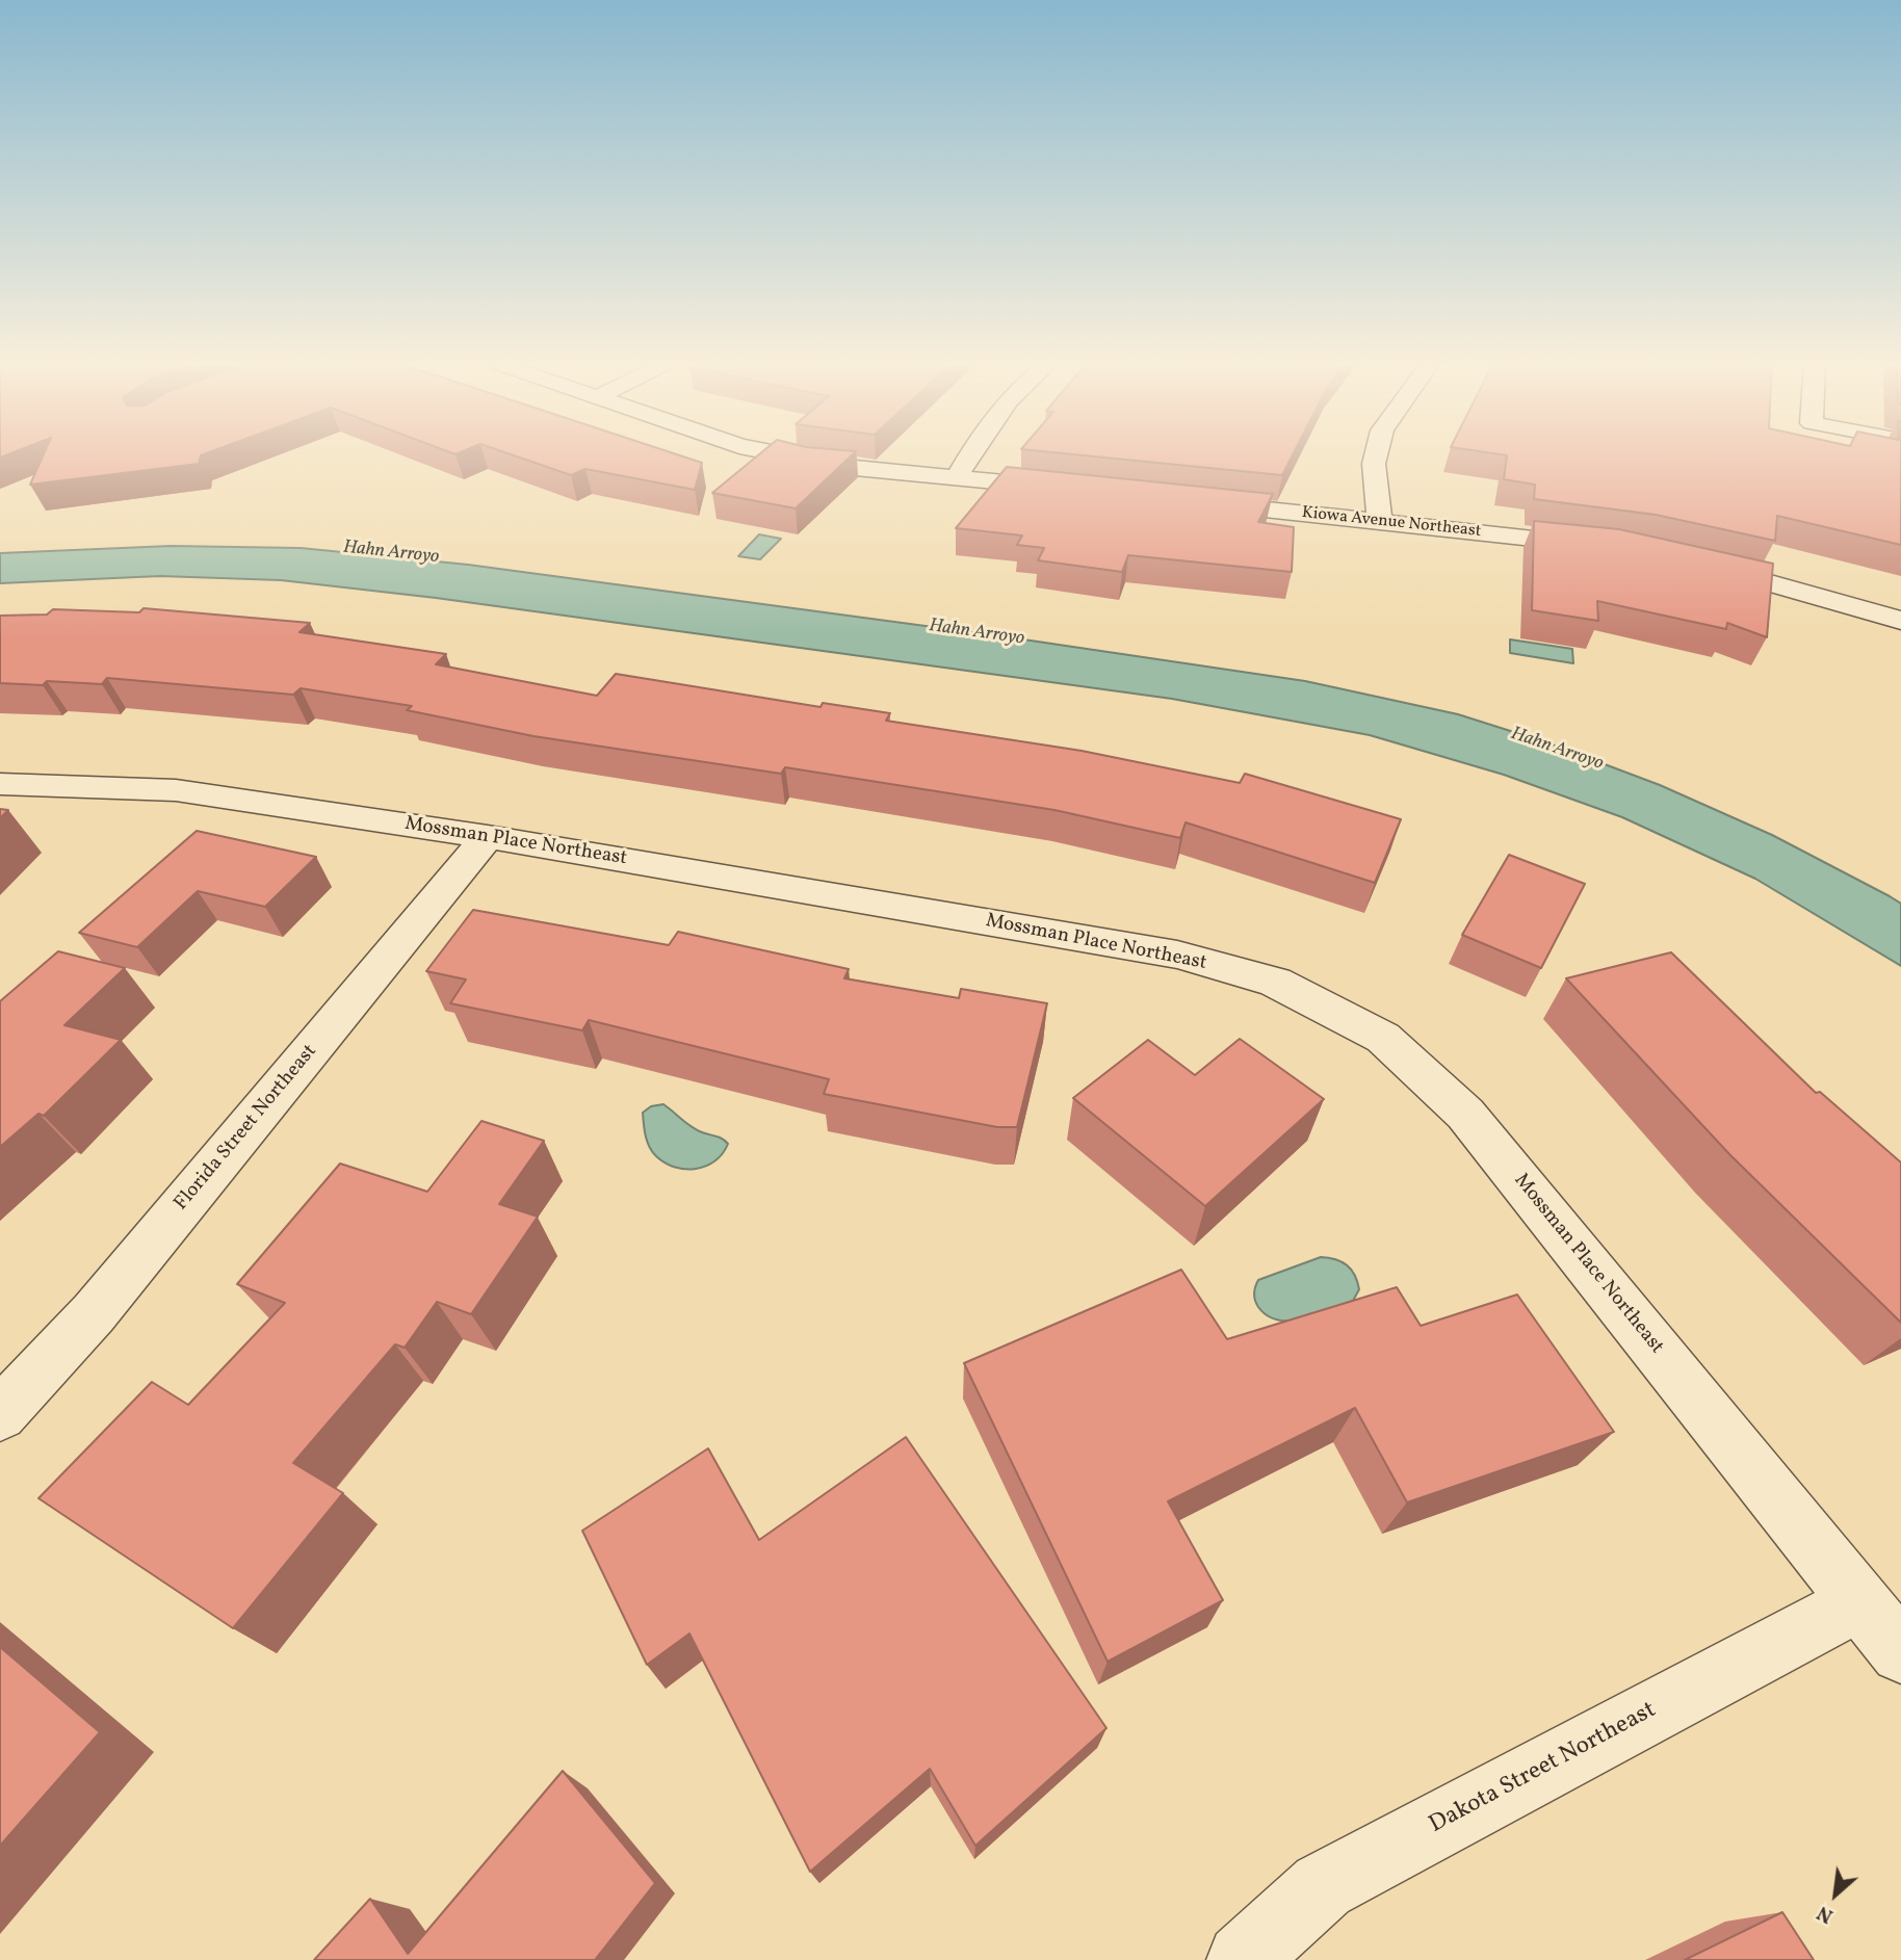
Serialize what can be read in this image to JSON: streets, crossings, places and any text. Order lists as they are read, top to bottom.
{
  "streets": {
    "street": [
      "Kiowa Avenue Northeast",
      "Mossman Place Northeast",
      "Florida Street Northeast",
      "Dakota Street Northeast"
    ]
  },
  "crossings": [
    ["Mossman Place Northeast", "Florida Street Northeast"],
    ["Mossman Place Northeast", "Dakota Street Northeast"]
  ],
  "water": ["Hahn Arroyo"],
  "north": "bottom left"
}
